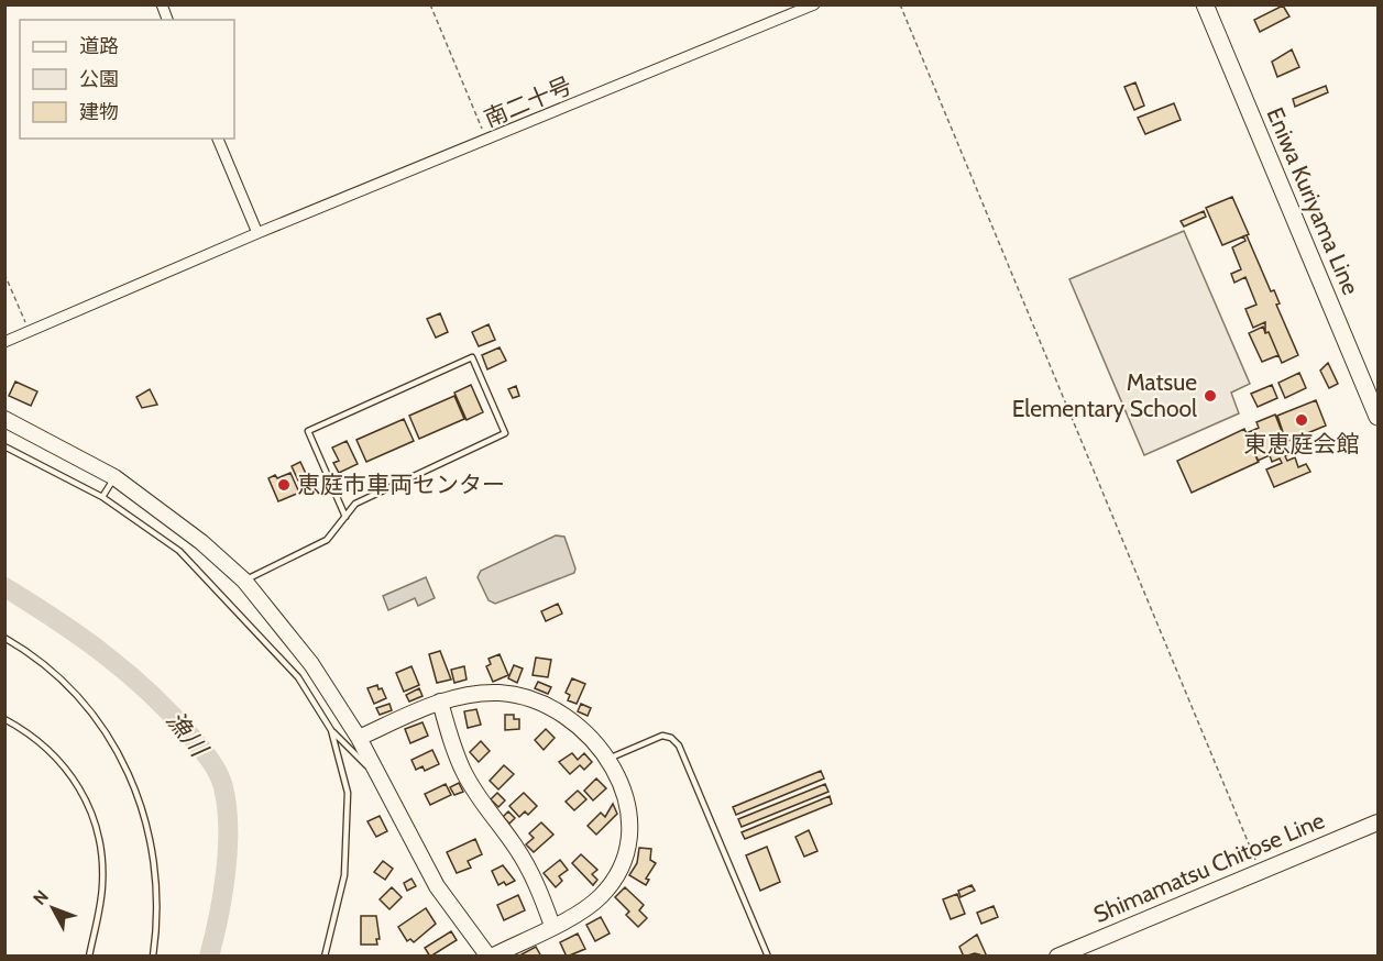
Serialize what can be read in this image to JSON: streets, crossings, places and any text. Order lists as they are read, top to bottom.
{
  "streets": {
    "main road": ["Eniwa Kuriyama Line"],
    "street": ["南二十号", "Shimamatsu Chitose Line"]
  },
  "water": ["漁川"],
  "places": ["Matsue Elementary School", "東恵庭会館", "恵庭市車両センター"],
  "legend": ["道路", "公園", "建物"],
  "north": "top left"
}
